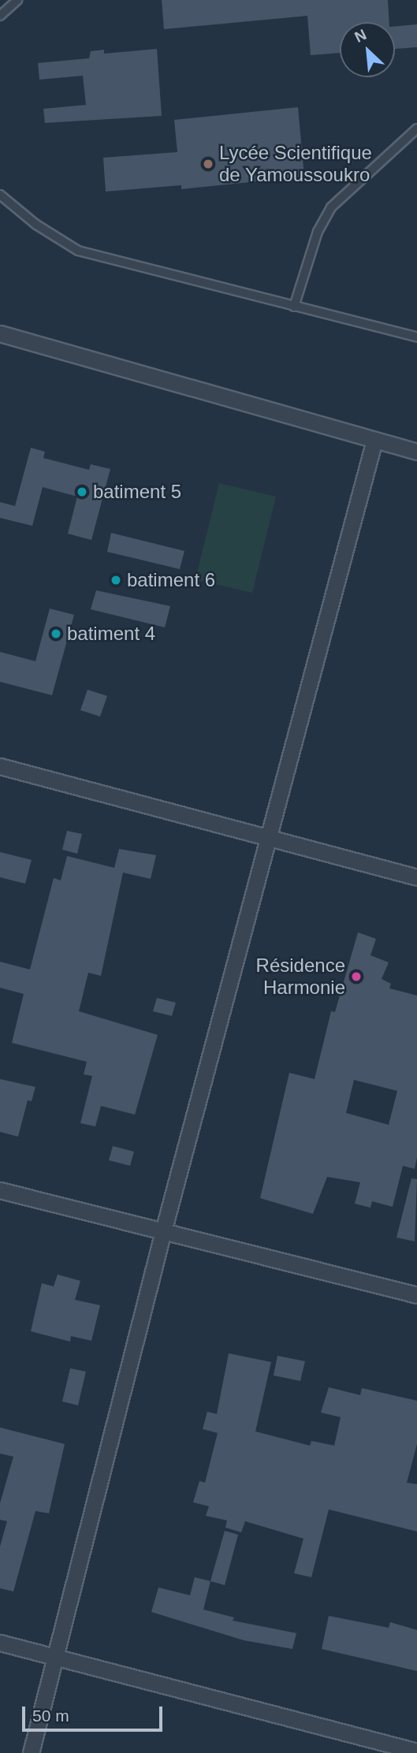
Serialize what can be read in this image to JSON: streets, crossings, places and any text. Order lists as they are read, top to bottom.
{
  "places": [
    "Lycée Scientifique de Yamoussoukro",
    "batiment 5",
    "batiment 6",
    "batiment 4",
    "Résidence Harmonie"
  ],
  "scale_bar": "50 m",
  "north": "top left"
}
